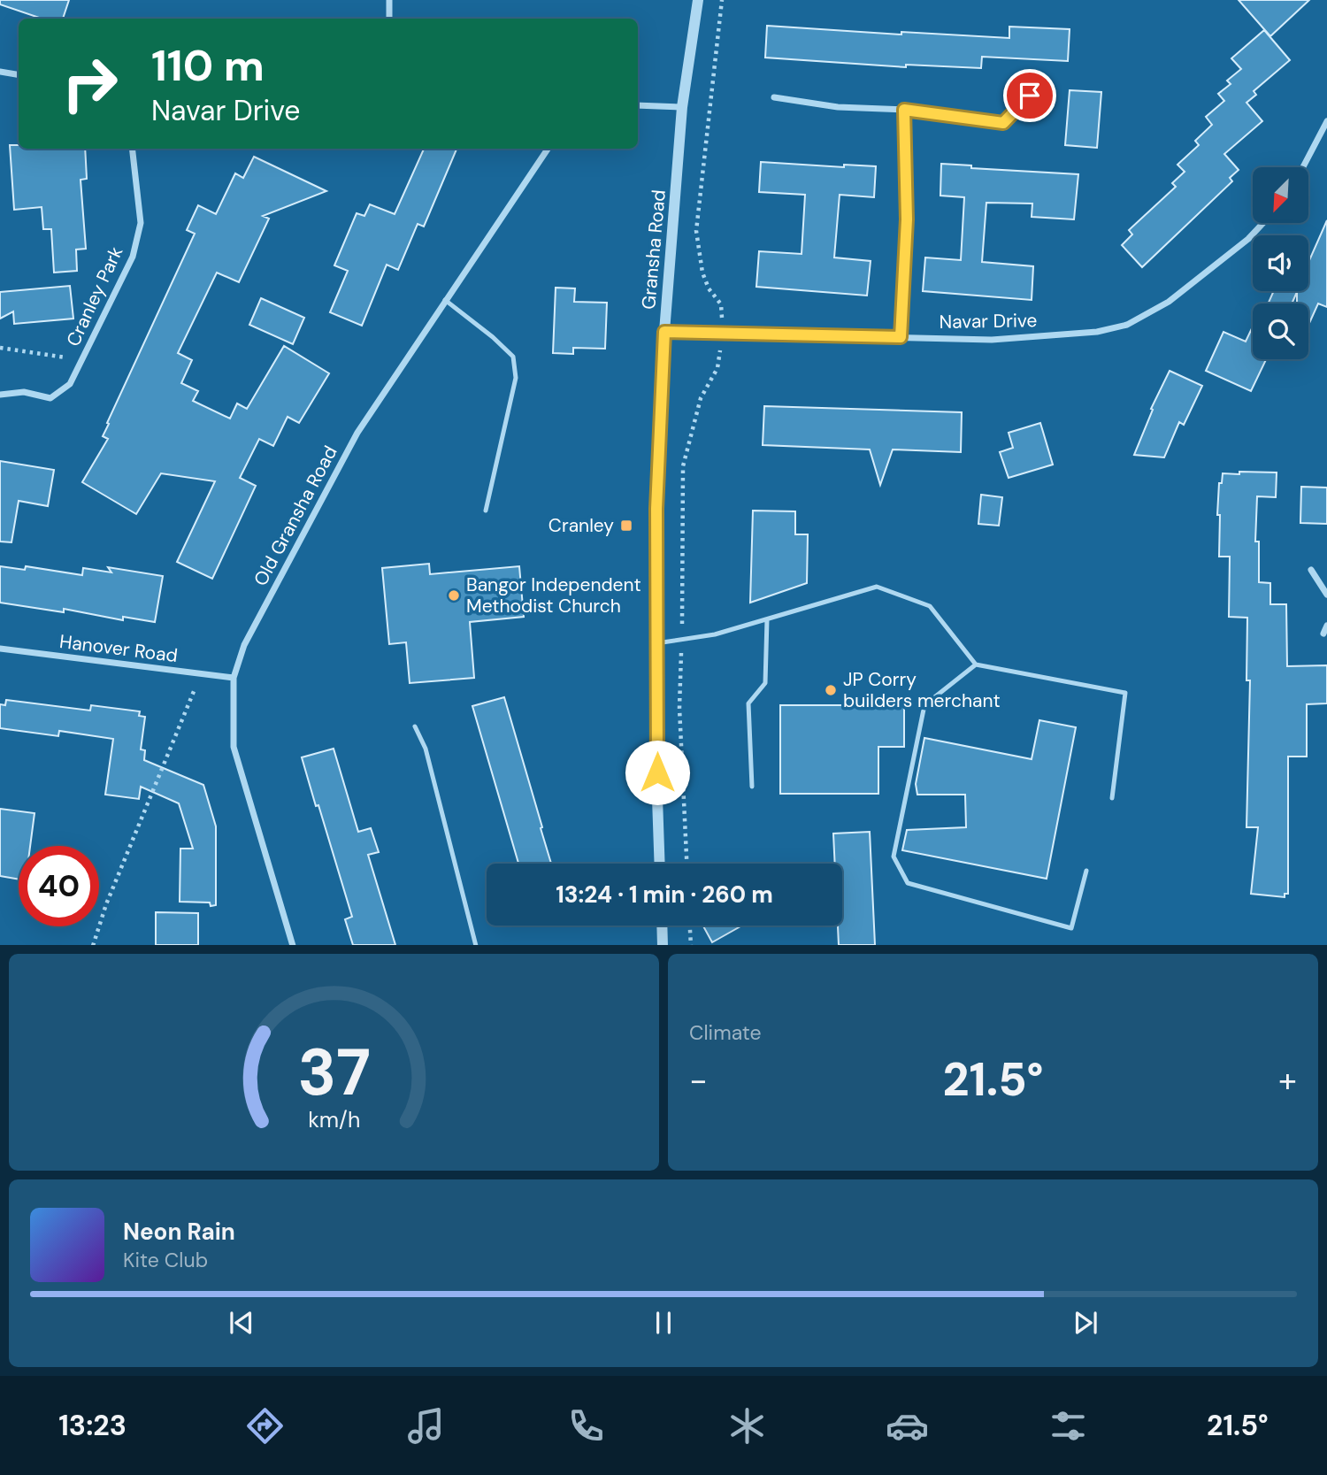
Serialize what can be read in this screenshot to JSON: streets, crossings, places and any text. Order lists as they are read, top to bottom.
{
  "streets": {
    "street": [
      "Gransha Road",
      "Cranley Park",
      "Navar Drive",
      "Old Gransha Road",
      "Hanover Road"
    ]
  },
  "crossings": [
    ["Gransha Road", "Navar Drive"],
    ["Old Gransha Road", "Hanover Road"]
  ],
  "places": {
    "transit": ["Cranley"],
    "other": ["Bangor Independent Methodist Church", "JP Corry builders merchant"]
  },
  "north": "bottom left",
  "page": {
    "turn": ["110 m", "Navar Drive"],
    "limit": "40",
    "trip": "13:24 · 1 min · 260 m",
    "tile": "Climate",
    "heat": ["−", "21.5°", "+"],
    "song": ["Neon Rain", "Kite Club"],
    "tabs": ["13:23", "21.5°"],
    "gauge": ["37", "km/h"]
  }
}
